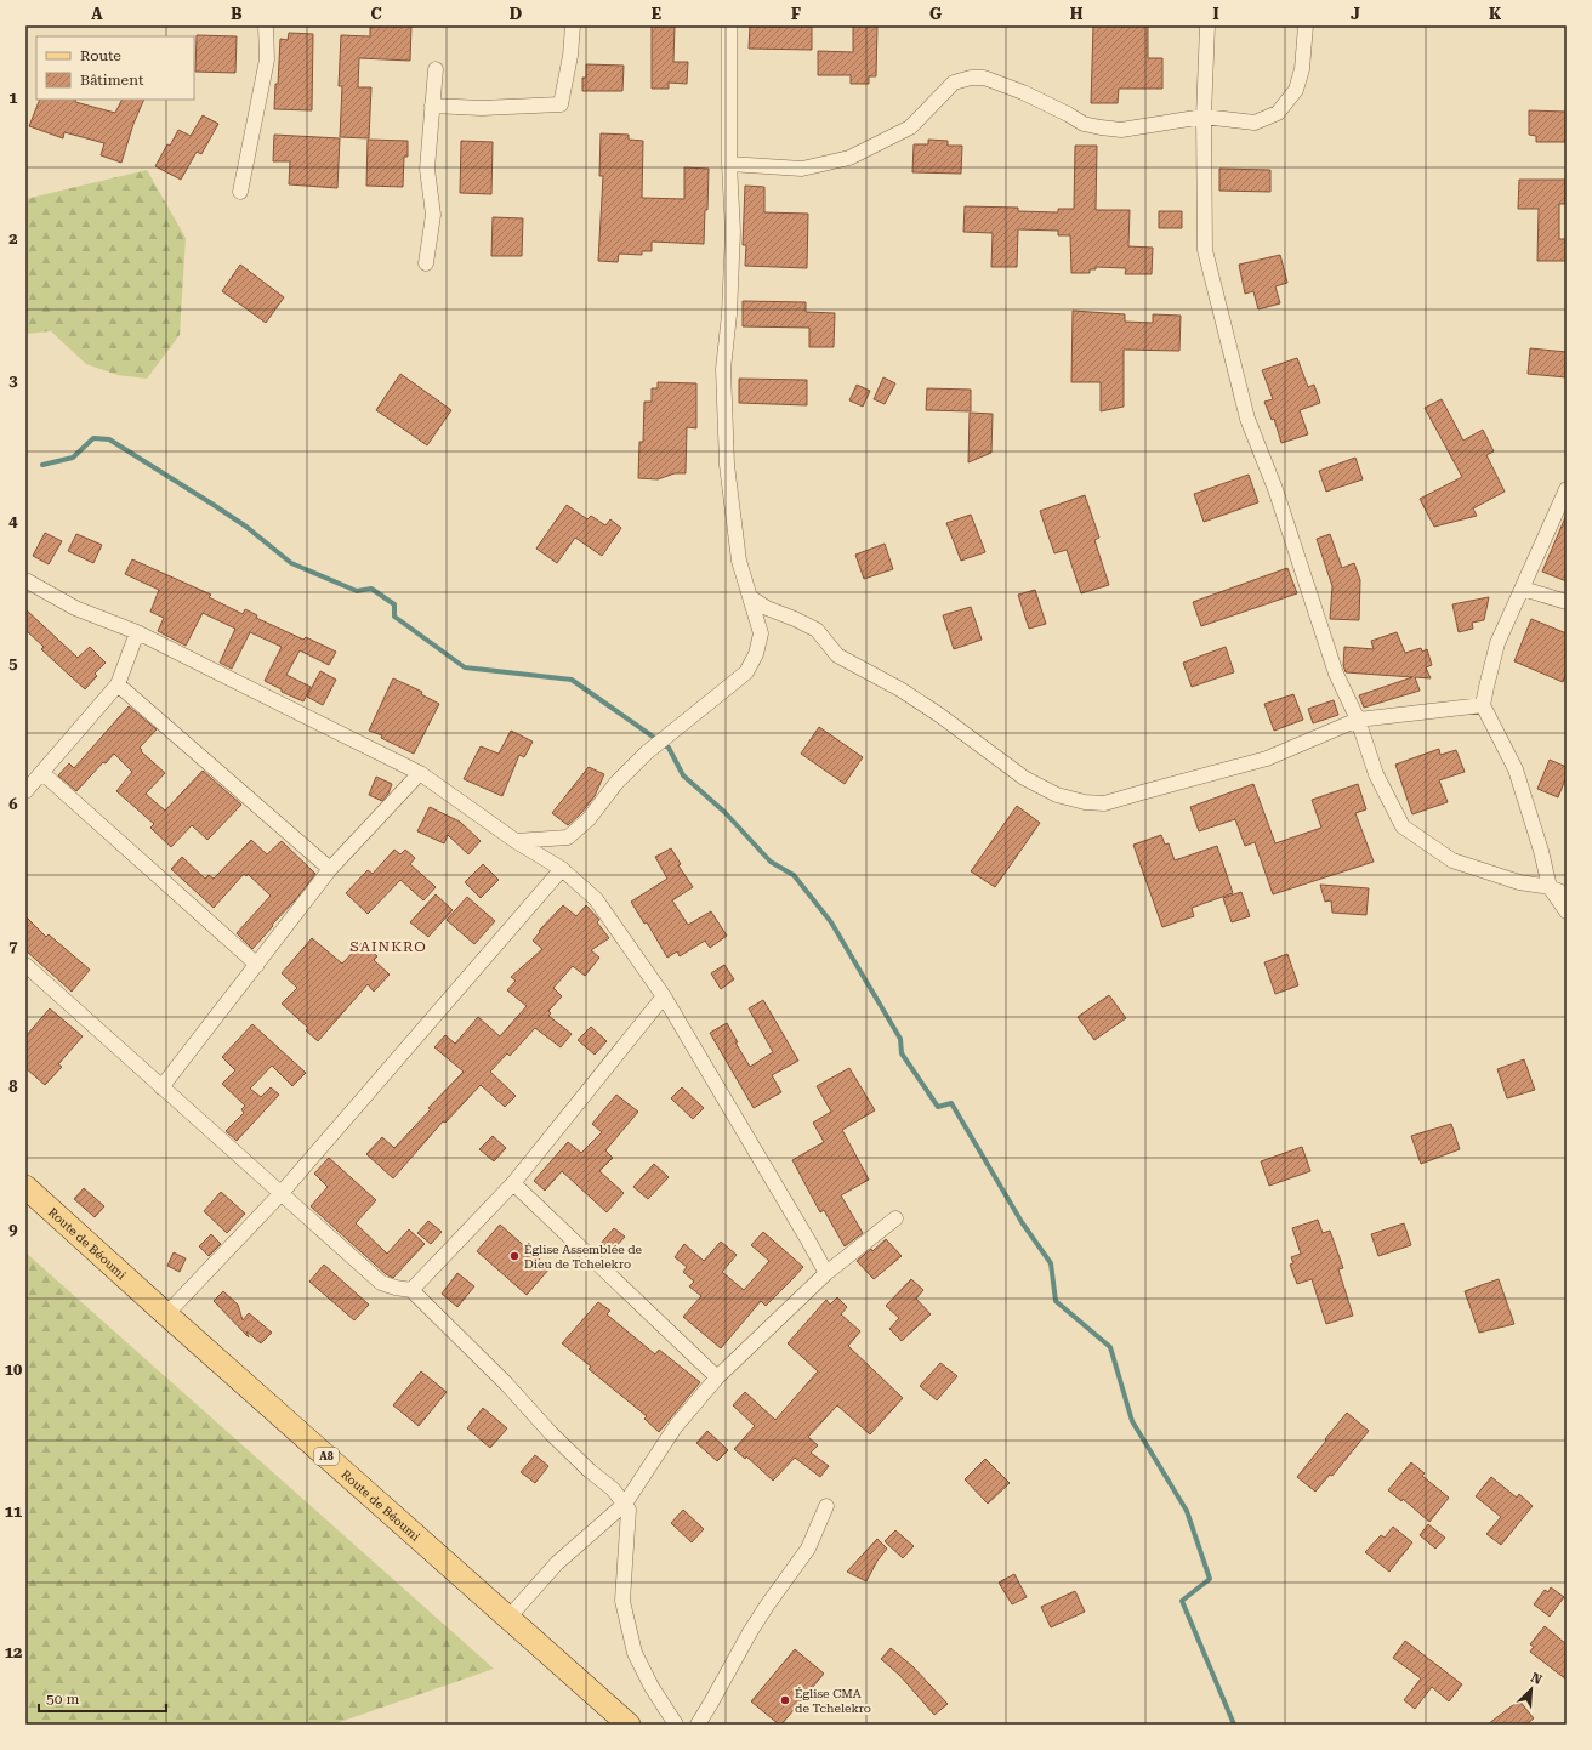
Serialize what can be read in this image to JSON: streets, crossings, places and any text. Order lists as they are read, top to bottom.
{
  "streets": {
    "main road": ["Route de Béoumi", "A8"]
  },
  "districts": ["SAINKRO"],
  "places": ["Église Assemblée de Dieu de Tchelekro", "Église CMA de Tchelekro"],
  "legend": ["Route", "Bâtiment"],
  "scale_bar": "50 m",
  "north": "top right",
  "grid": {
    "columns": [
      "A",
      "B",
      "C",
      "D",
      "E",
      "F",
      "G",
      "H",
      "I",
      "J",
      "K"
    ],
    "rows": [
      "1",
      "2",
      "3",
      "4",
      "5",
      "6",
      "7",
      "8",
      "9",
      "10",
      "11",
      "12"
    ]
  }
}
